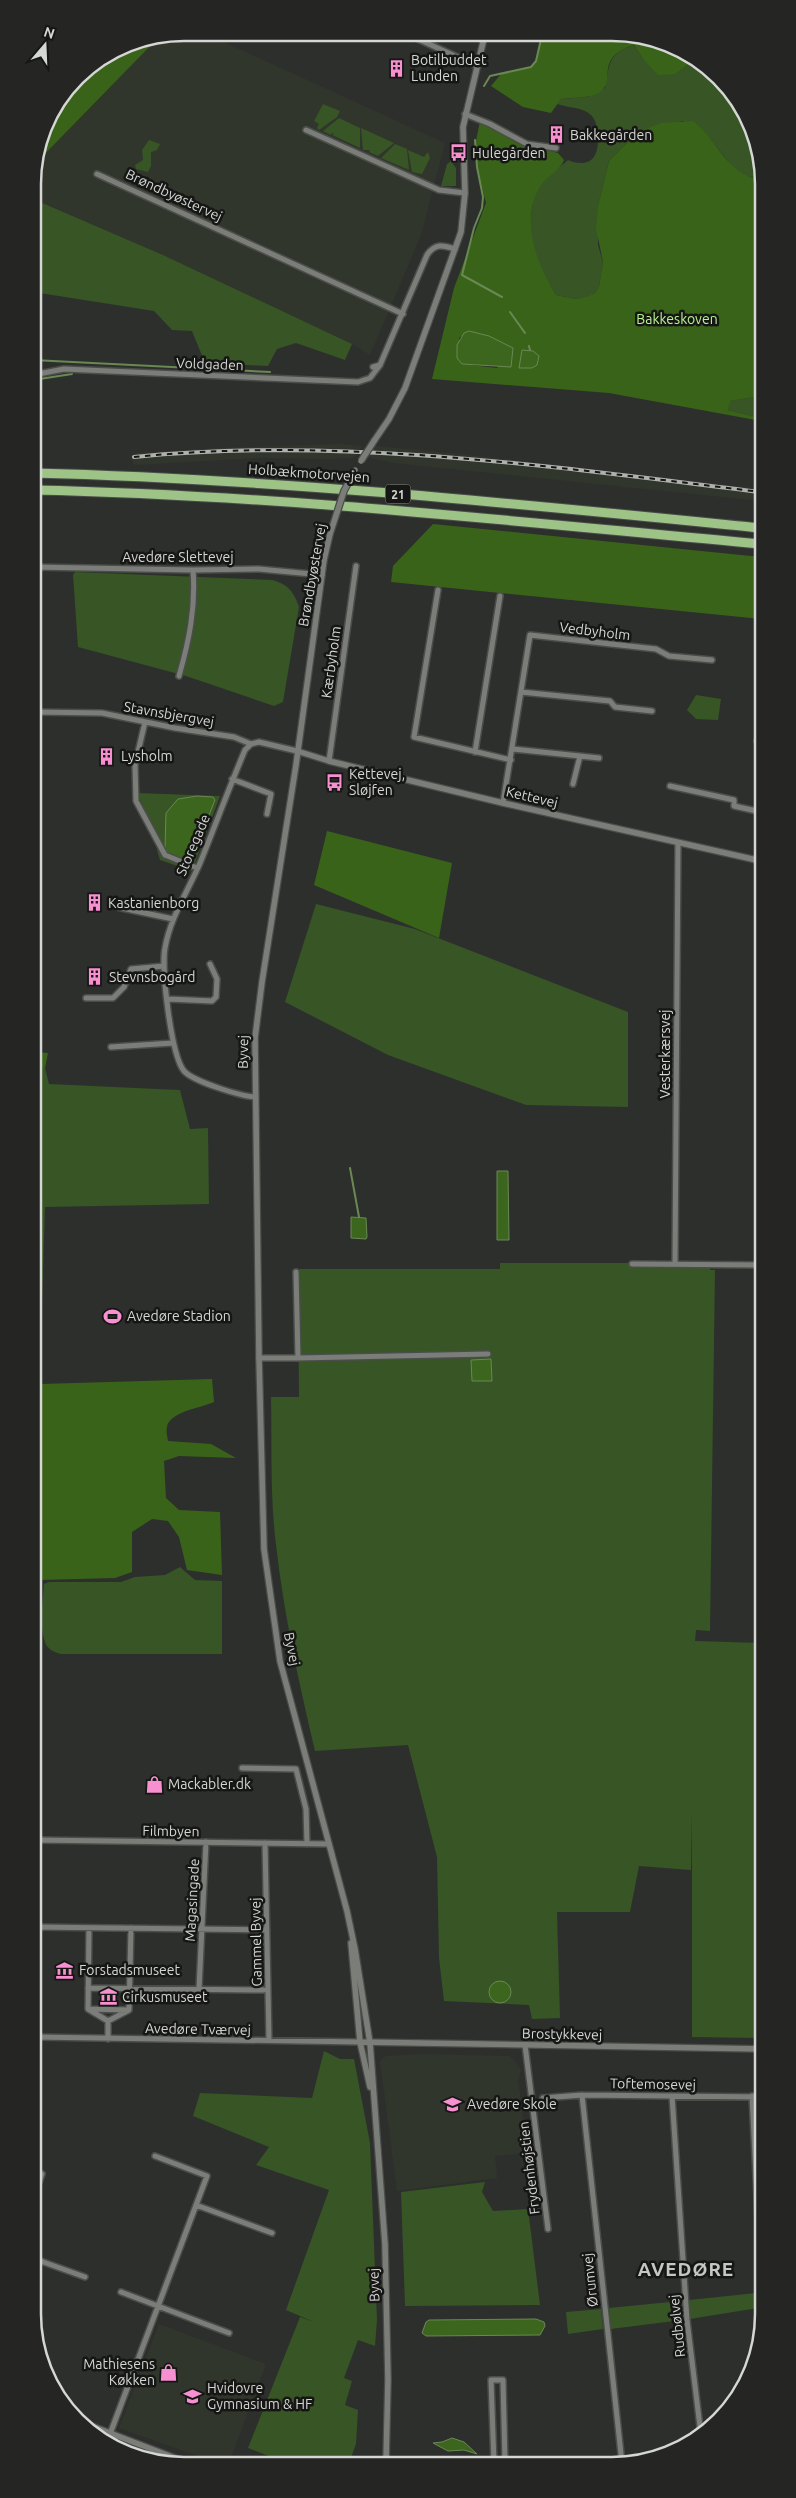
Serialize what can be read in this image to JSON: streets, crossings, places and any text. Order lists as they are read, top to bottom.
{
  "streets": {
    "highway": ["Holbækmotorvejen", "21"],
    "street": [
      "Brøndbyøstervej",
      "Voldgaden",
      "Avedøre Slettevej",
      "Vedbyholm",
      "Kærbyholm",
      "Stavnsbjergvej",
      "Kettevej",
      "Storegade",
      "Byvej",
      "Vesterkærsvej",
      "Filmbyen",
      "Magasingade",
      "Gammel Byvej",
      "Avedøre Tværvej",
      "Brostykkevej",
      "Toftemosevej",
      "Frydenhøjstien",
      "Ørumvej",
      "Rudbølvej"
    ]
  },
  "crossings": [
    ["Brøndbyøstervej", "Avedøre Slettevej"],
    ["Brøndbyøstervej", "Stavnsbjergvej"],
    ["Brøndbyøstervej", "Kettevej"],
    ["Brøndbyøstervej", "Byvej"],
    ["Vedbyholm", "Kettevej"],
    ["Kærbyholm", "Kettevej"],
    ["Stavnsbjergvej", "Kettevej"],
    ["Stavnsbjergvej", "Storegade"],
    ["Stavnsbjergvej", "Byvej"],
    ["Kettevej", "Byvej"],
    ["Kettevej", "Vesterkærsvej"],
    ["Storegade", "Byvej"],
    ["Byvej", "Filmbyen"],
    ["Byvej", "Avedøre Tværvej"],
    ["Byvej", "Brostykkevej"],
    ["Filmbyen", "Magasingade"],
    ["Filmbyen", "Gammel Byvej"],
    ["Gammel Byvej", "Avedøre Tværvej"],
    ["Avedøre Tværvej", "Brostykkevej"],
    ["Brostykkevej", "Frydenhøjstien"],
    ["Toftemosevej", "Ørumvej"],
    ["Toftemosevej", "Rudbølvej"]
  ],
  "districts": ["AVEDØRE"],
  "parks": ["Bakkeskoven"],
  "places": {
    "building": [
      "Botilbuddet Lunden",
      "Bakkegården",
      "Lysholm",
      "Kastanienborg",
      "Stevnsbogård"
    ],
    "bus stop": ["Hulegården", "Kettevej, Sløjfen"],
    "sports": ["Avedøre Stadion"],
    "shop": ["Mackabler.dk", "Mathiesens Køkken"],
    "museum": ["Forstadsmuseet", "Cirkusmuseet"],
    "school or university": ["Avedøre Skole", "Hvidovre Gymnasium & HF"]
  },
  "north": "top"
}
